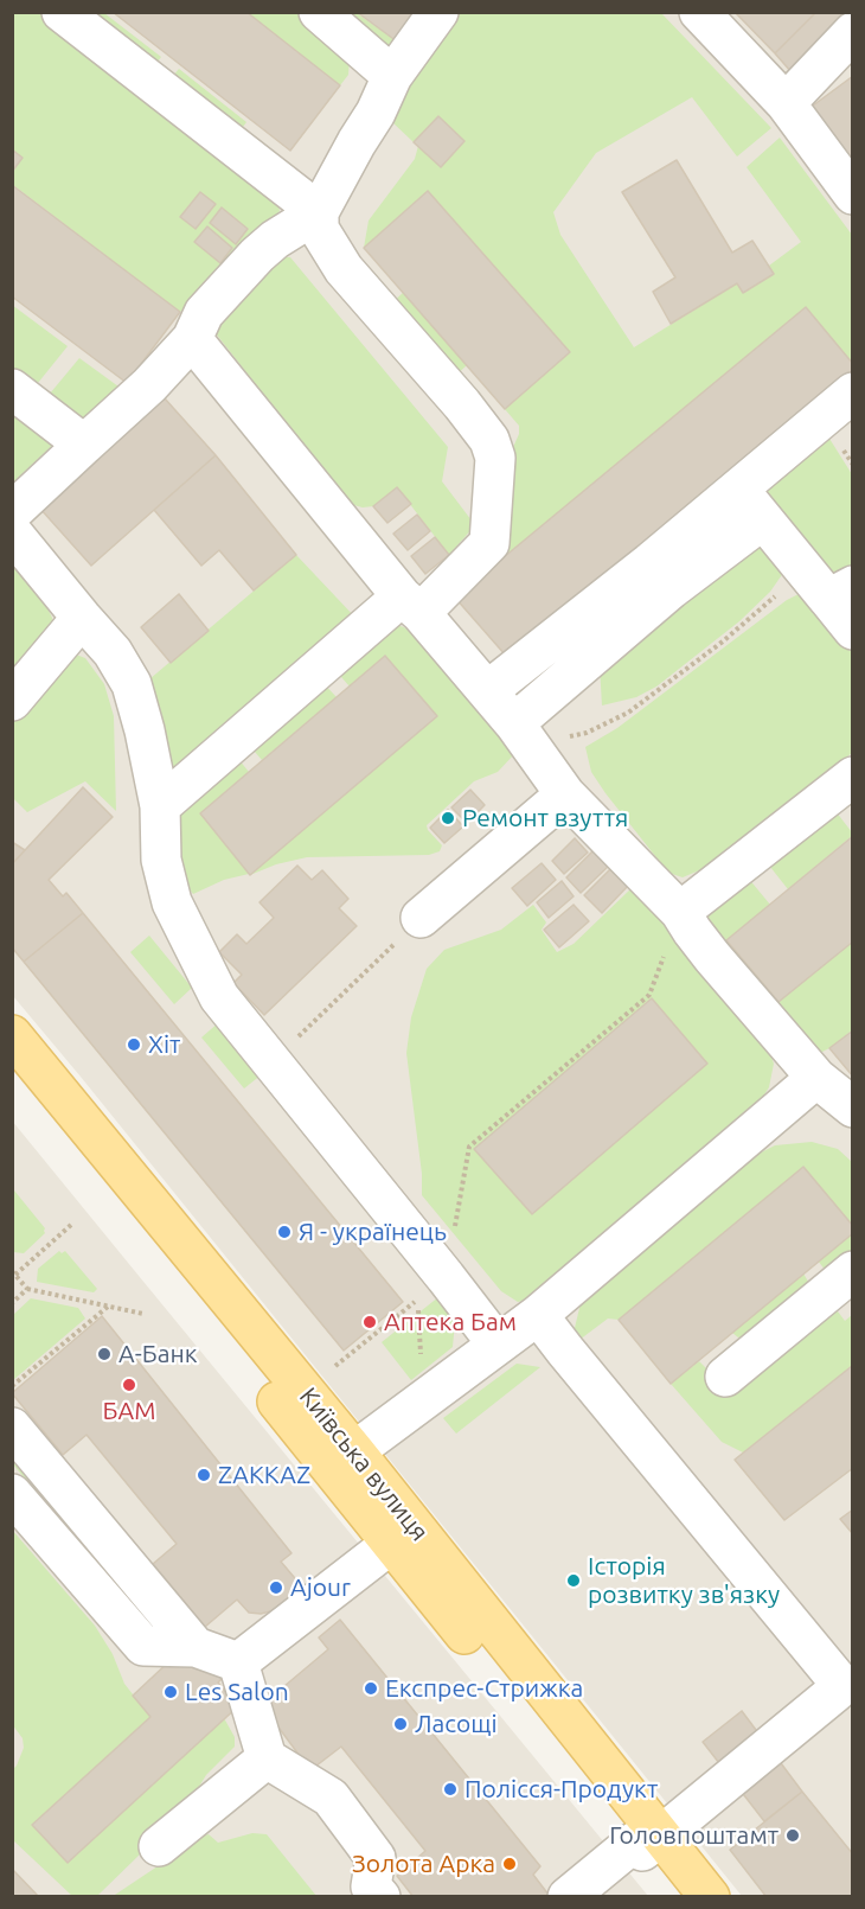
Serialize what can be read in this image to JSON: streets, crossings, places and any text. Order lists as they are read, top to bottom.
{
  "streets": {
    "main road": ["Київська вулиця"]
  },
  "places": [
    "Ремонт взуття",
    "Хіт",
    "Я - українець",
    "Аптека Бам",
    "А-Банк",
    "БАМ",
    "ZAKKAZ",
    "Історія розвитку зв'язку",
    "Ajour",
    "Експрес-Стрижка",
    "Les Salon",
    "Ласощі",
    "Полісся-Продукт",
    "Головпоштамт",
    "Золота Арка"
  ]
}
